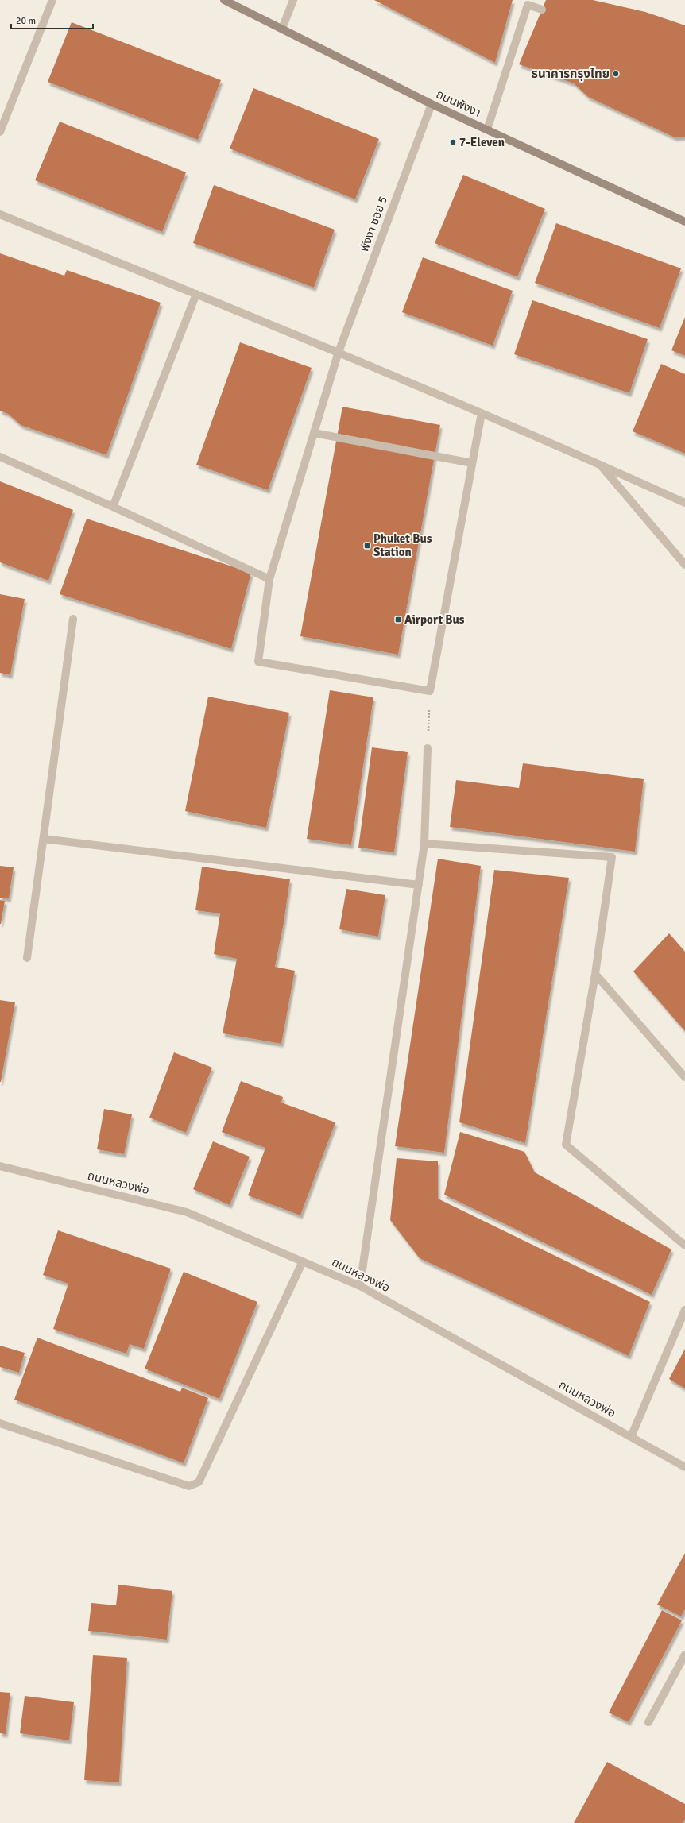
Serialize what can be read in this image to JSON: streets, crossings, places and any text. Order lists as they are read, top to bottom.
{
  "streets": {
    "street": ["ถนนพังงา", "พังงา ซอย 5", "ถนนหลวงพ่อ"]
  },
  "crossings": [
    ["ถนนพังงา", "พังงา ซอย 5"]
  ],
  "places": {
    "other": ["ธนาคารกรุงไทย", "7-Eleven"],
    "transit": ["Phuket Bus Station", "Airport Bus"]
  },
  "scale_bar": "20 m"
}
